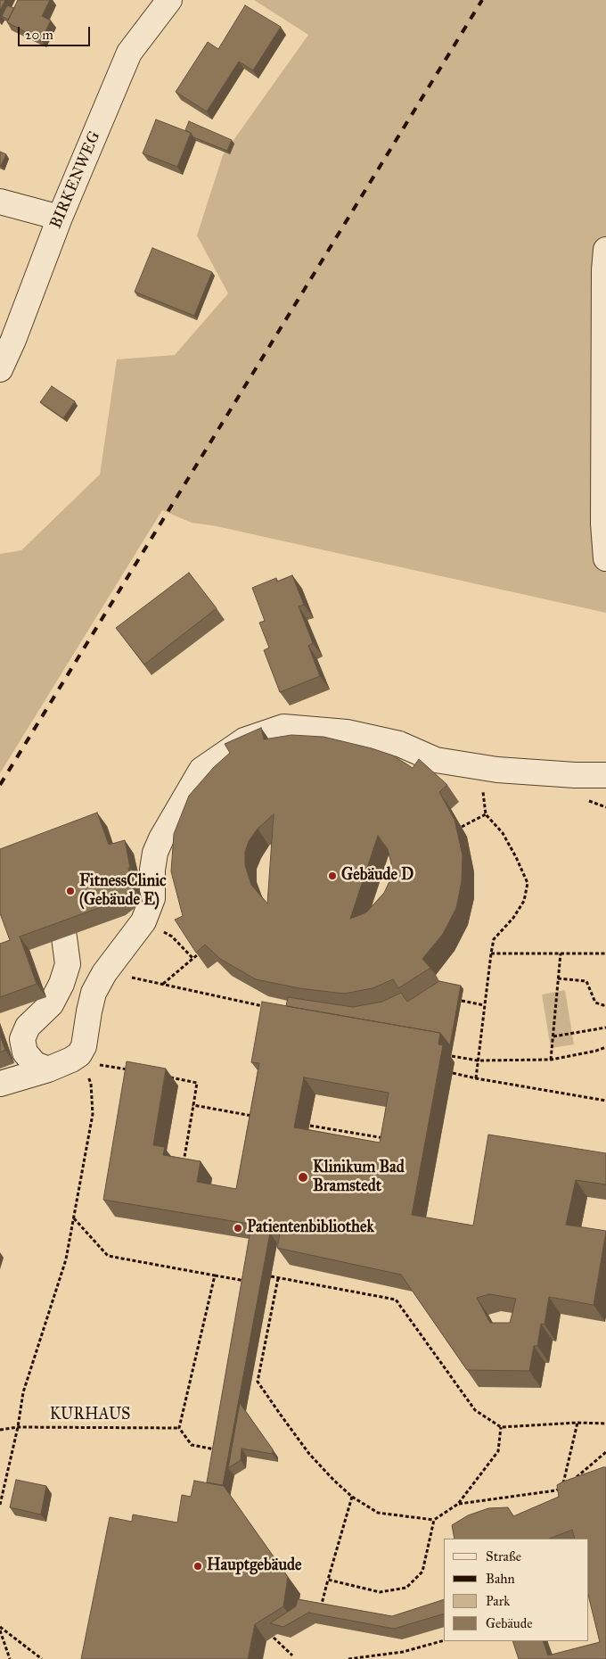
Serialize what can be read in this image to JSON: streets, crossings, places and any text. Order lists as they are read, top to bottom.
{
  "streets": {
    "street": ["BIRKENWEG"],
    "path": ["KURHAUS"]
  },
  "places": [
    "Gebäude D",
    "FitnessClinic (Gebäude E)",
    "Klinikum Bad Bramstedt",
    "Patientenbibliothek",
    "Hauptgebäude"
  ],
  "legend": [
    "Straße",
    "Bahn",
    "Park",
    "Gebäude"
  ],
  "scale_bar": "20 m"
}
